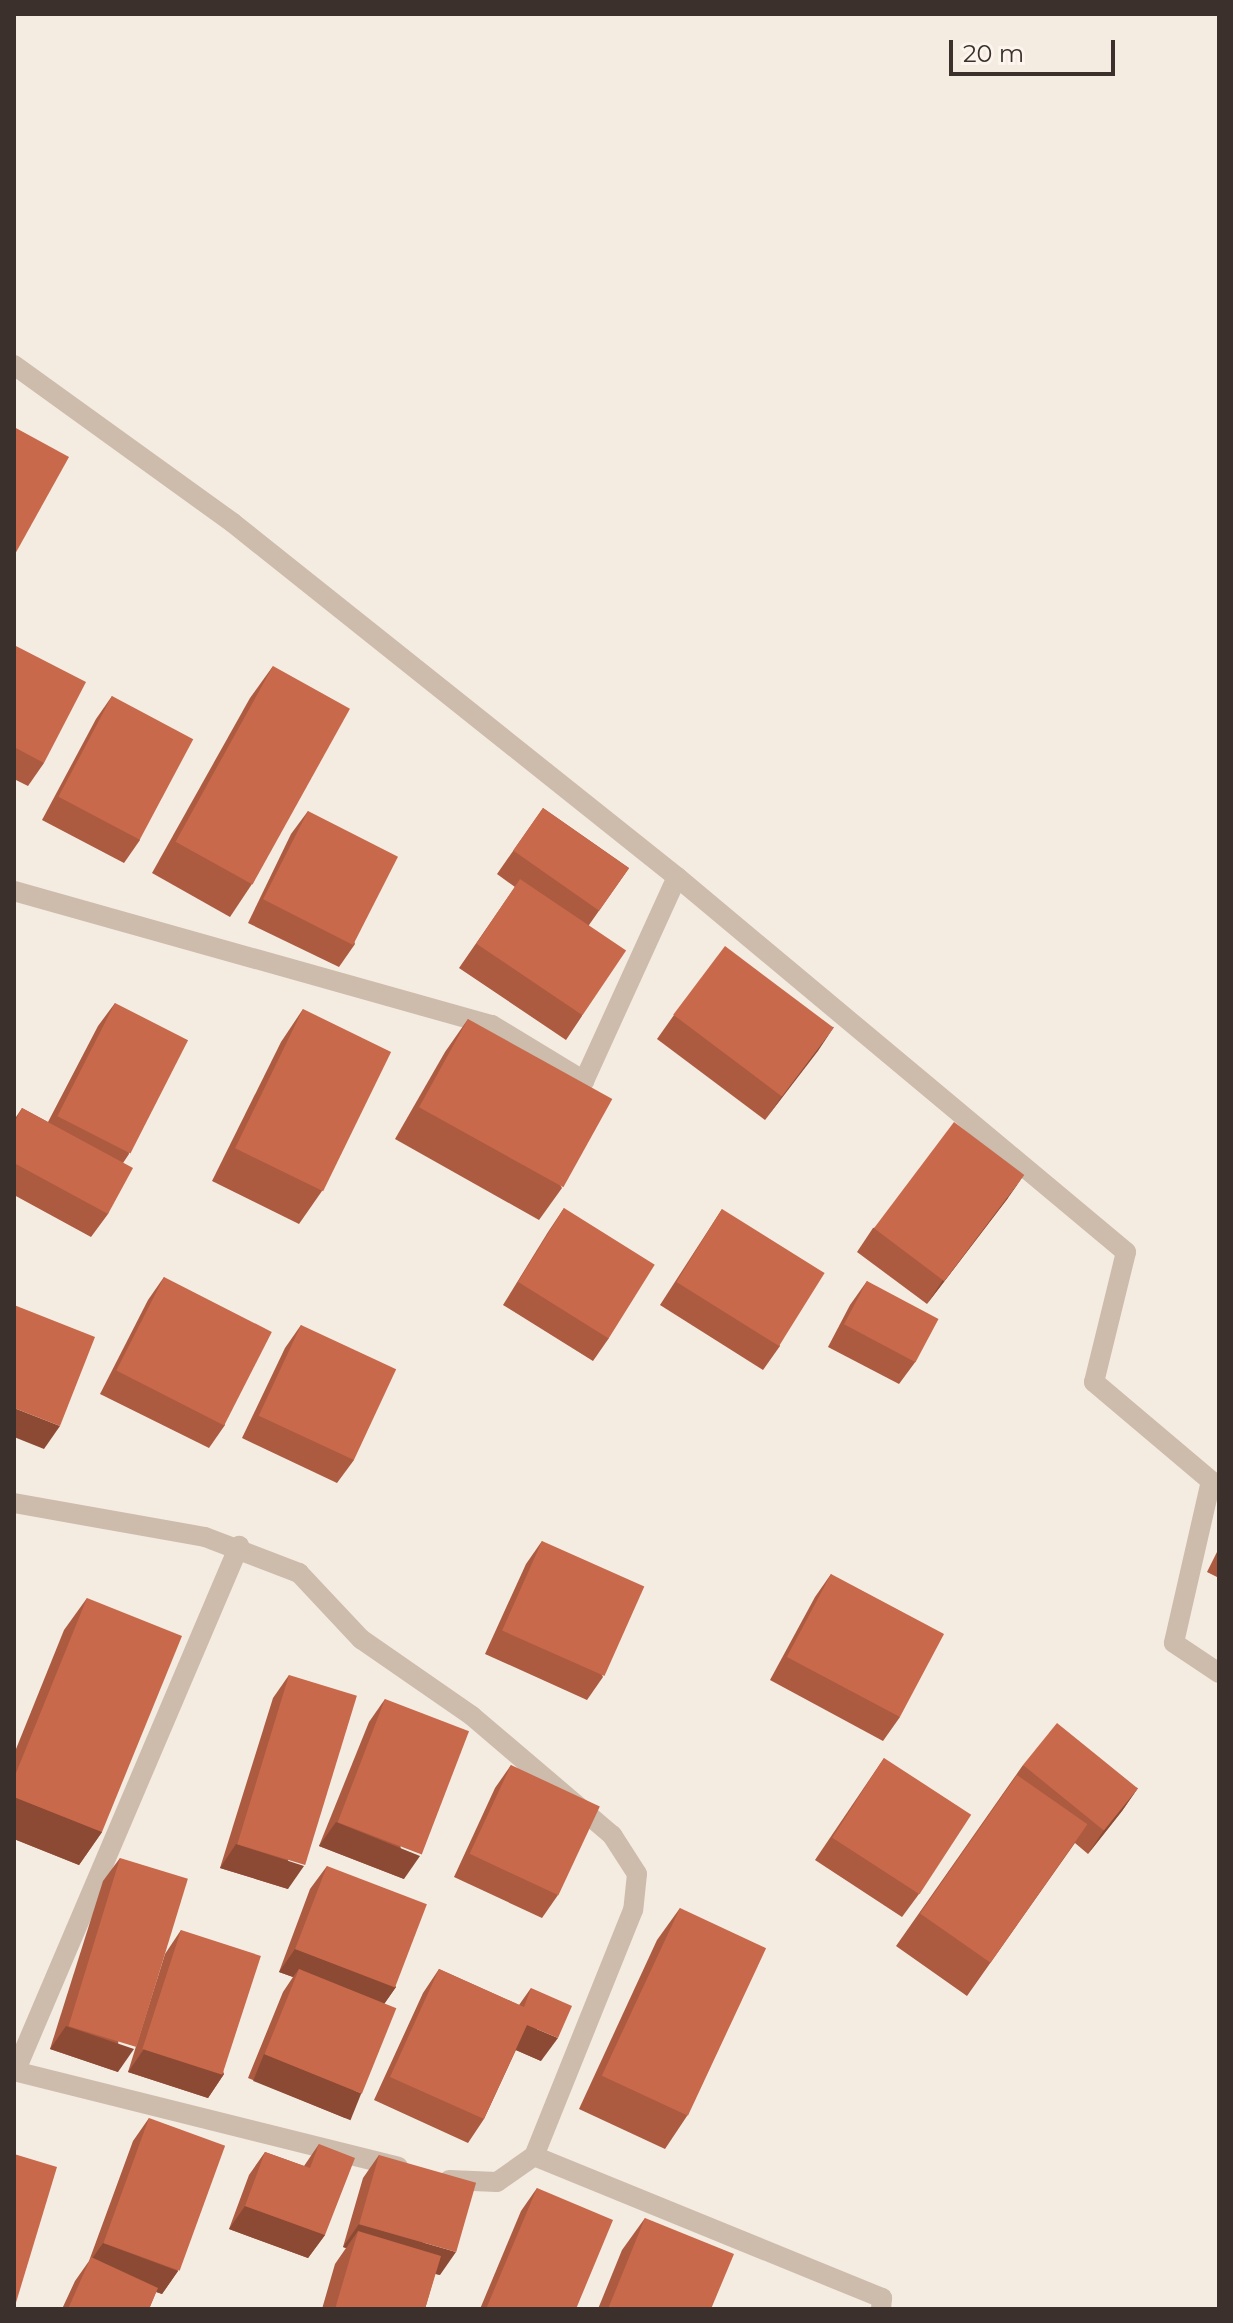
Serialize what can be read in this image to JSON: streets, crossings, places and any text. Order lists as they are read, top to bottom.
{
  "scale_bar": "20 m"
}
